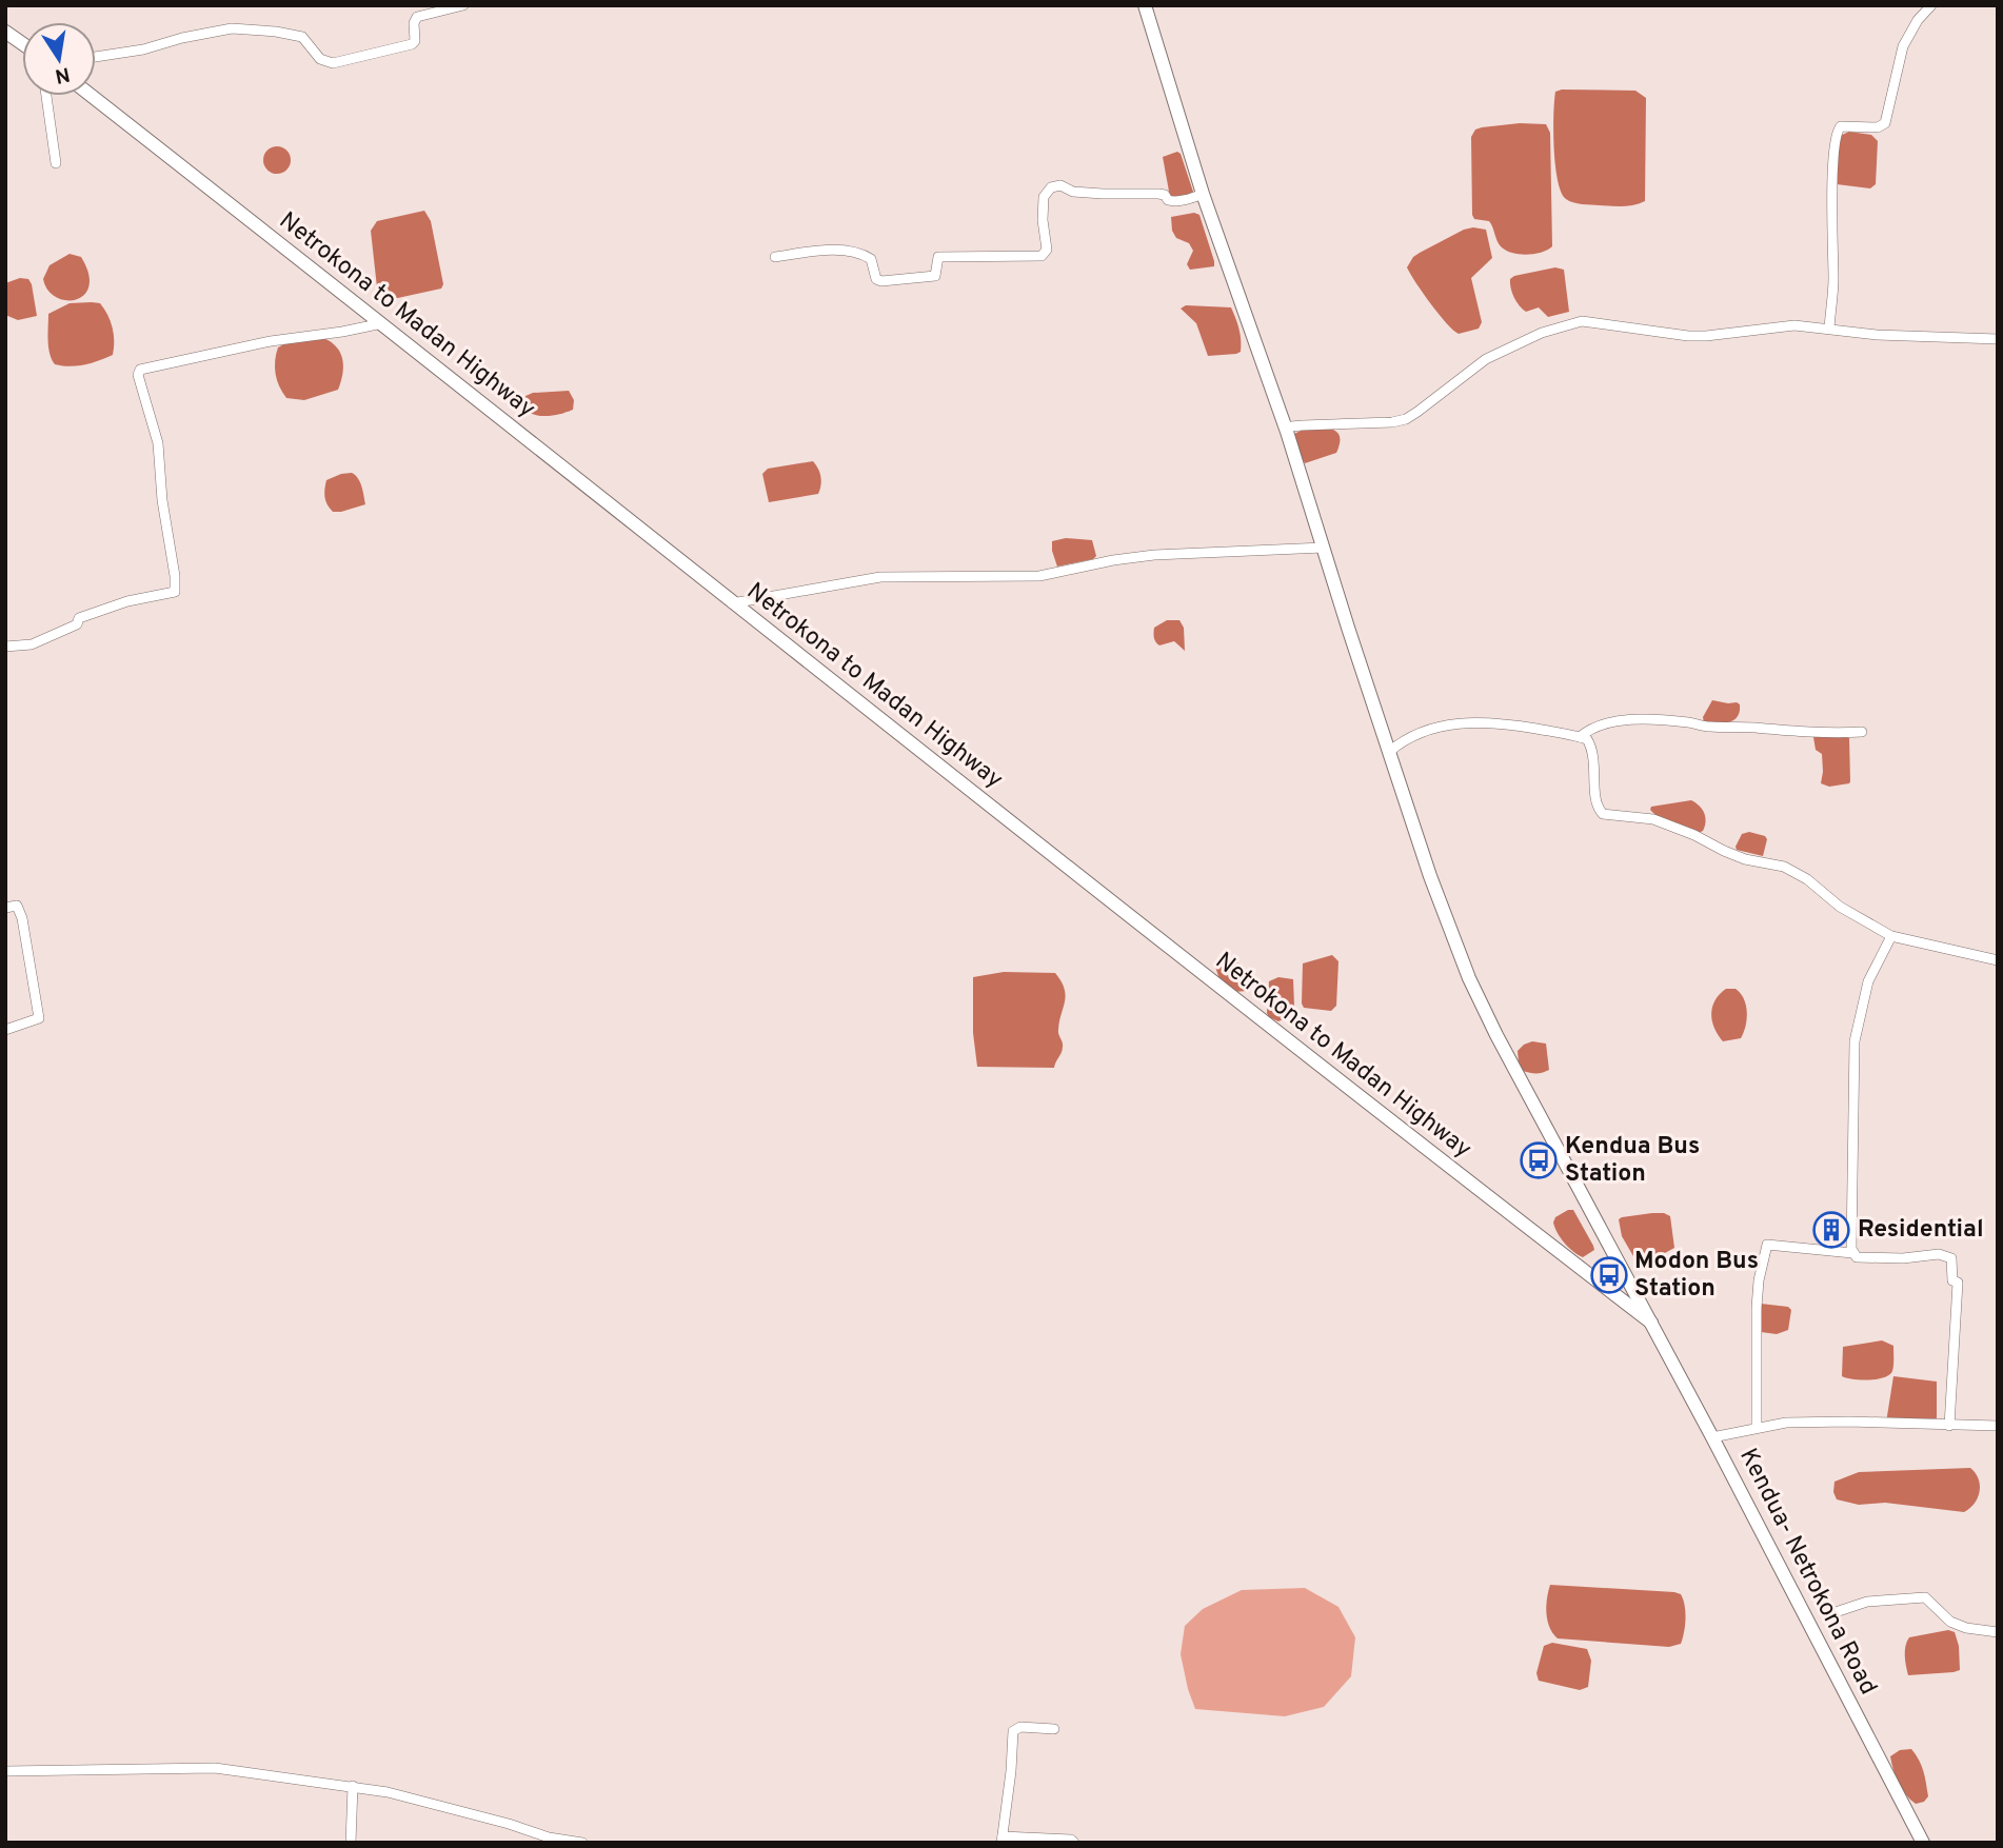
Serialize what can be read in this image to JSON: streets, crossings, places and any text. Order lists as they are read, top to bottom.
{
  "streets": {
    "main road": ["Netrokona to Madan Highway", "Kendua- Netrokona Road"]
  },
  "crossings": [
    ["Netrokona to Madan Highway", "Kendua- Netrokona Road"]
  ],
  "places": {
    "bus stop": ["Kendua Bus Station", "Modon Bus Station"],
    "building": ["Residential"]
  },
  "north": "bottom"
}
